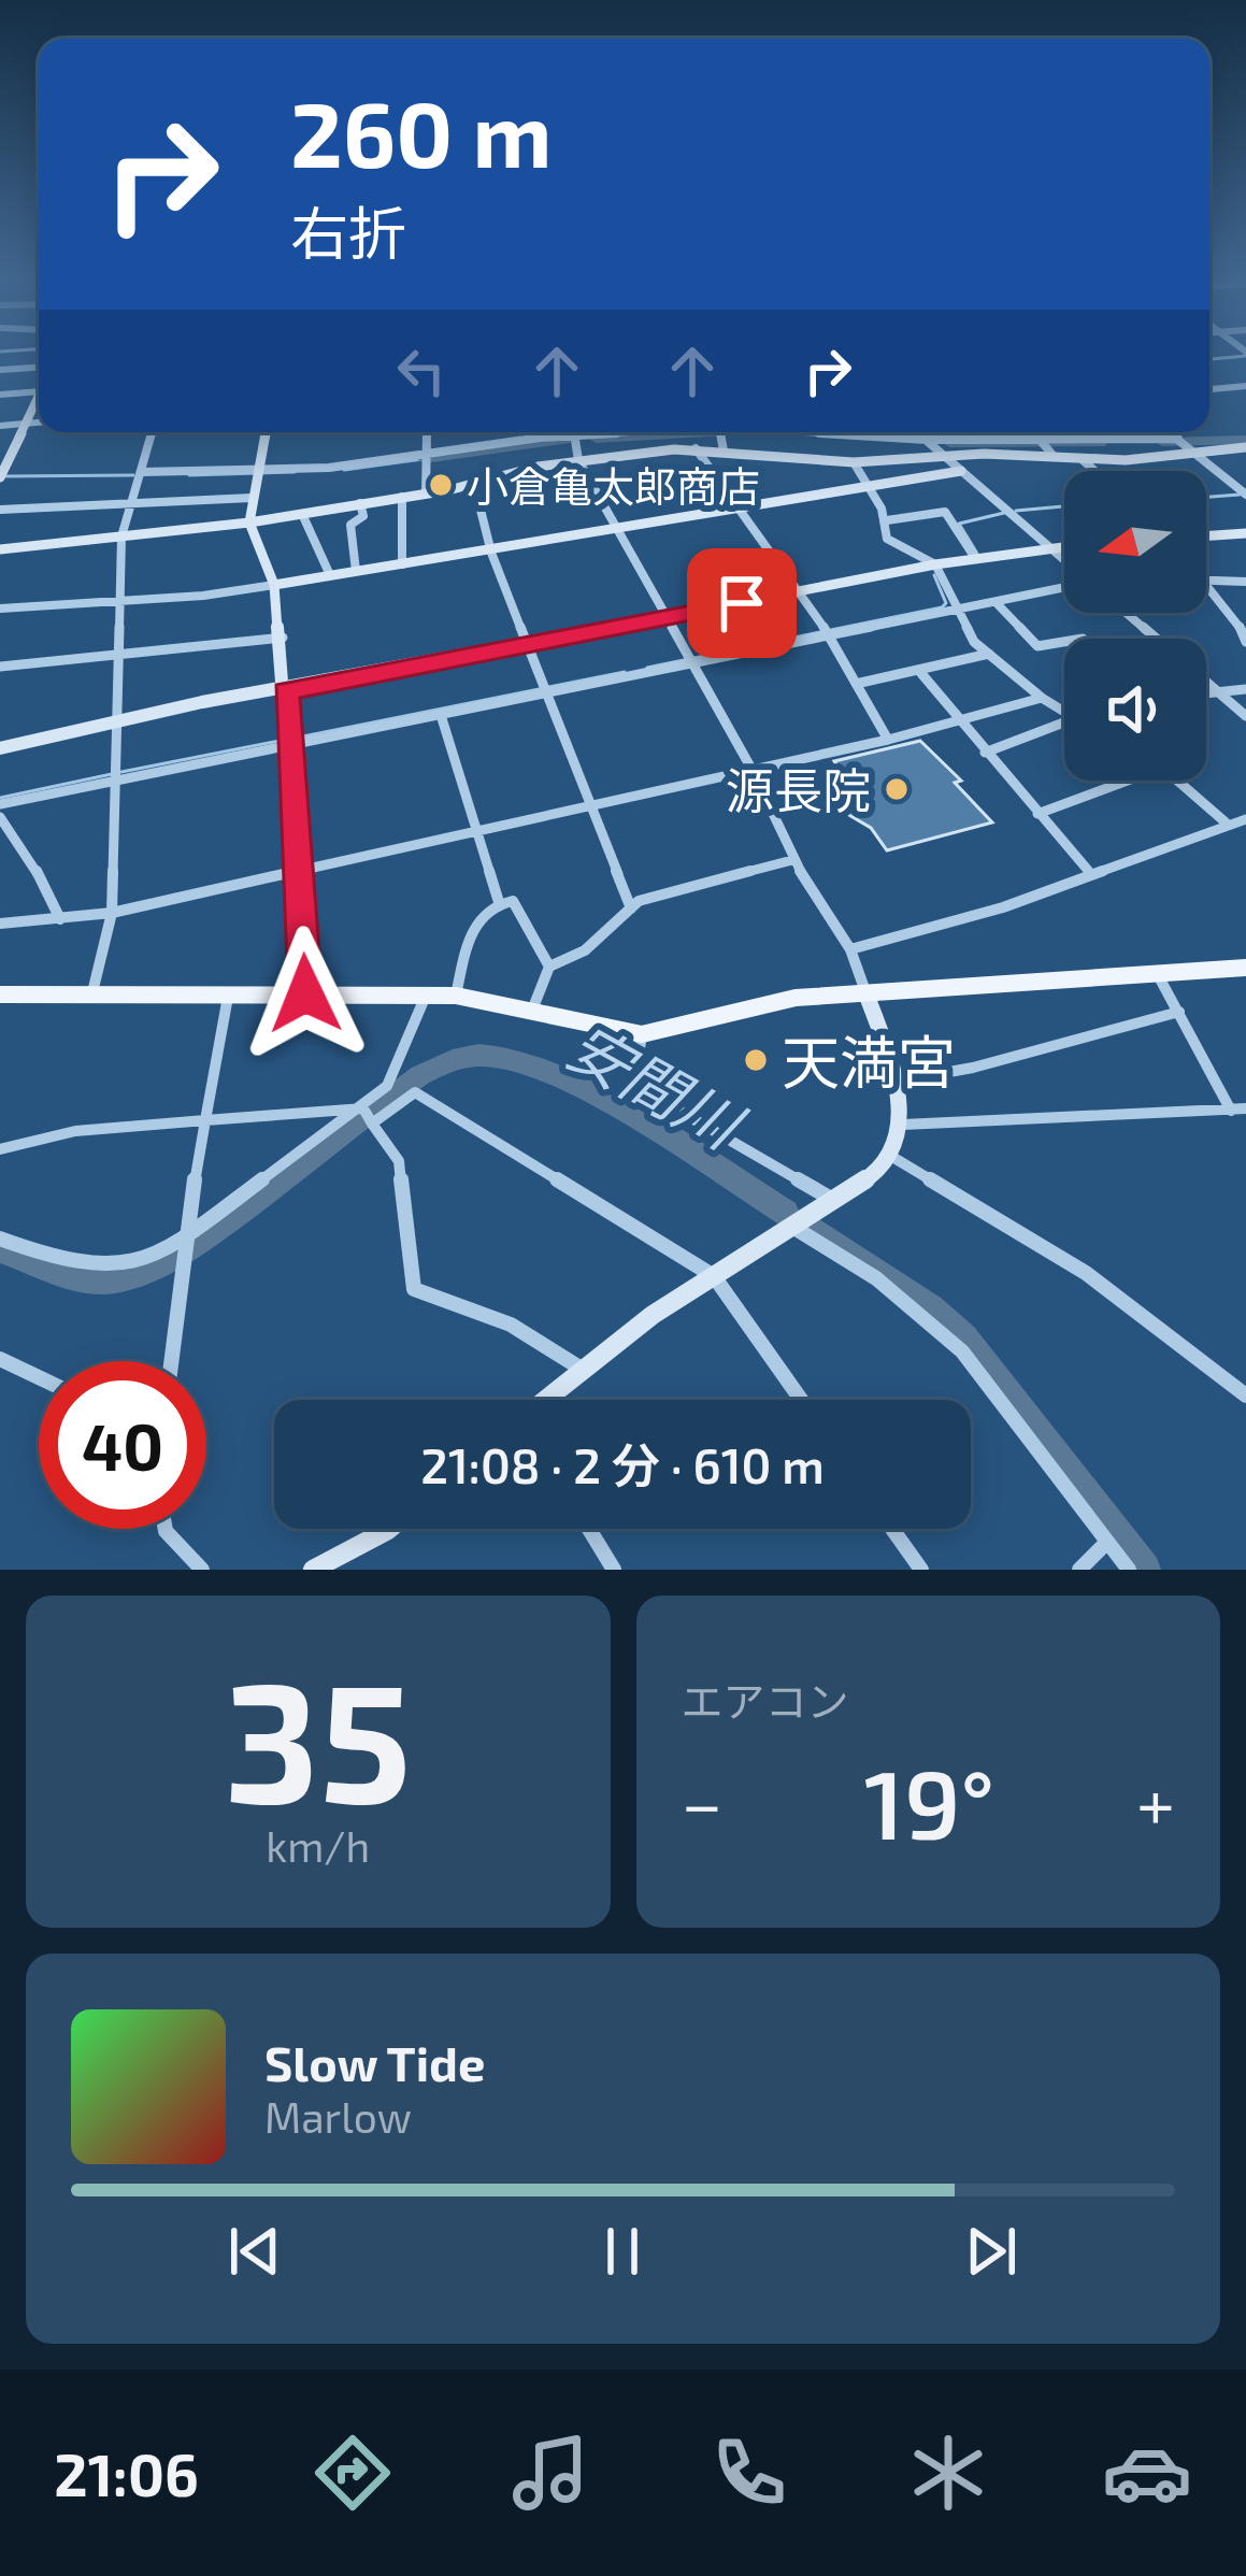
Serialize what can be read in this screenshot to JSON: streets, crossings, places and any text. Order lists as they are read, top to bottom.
{
  "water": ["安間川"],
  "places": ["小倉亀太郎商店", "源長院", "天満宮"],
  "north": "left",
  "page": {
    "turn": ["260 m", "右折"],
    "limit": "40",
    "trip": "21:08 · 2 分 · 610 m",
    "tile": [
      ["35", "km/h"],
      "エアコン"
    ],
    "heat": ["−", "19°", "+"],
    "song": ["Slow Tide", "Marlow"],
    "tabs": "21:06"
  }
}
